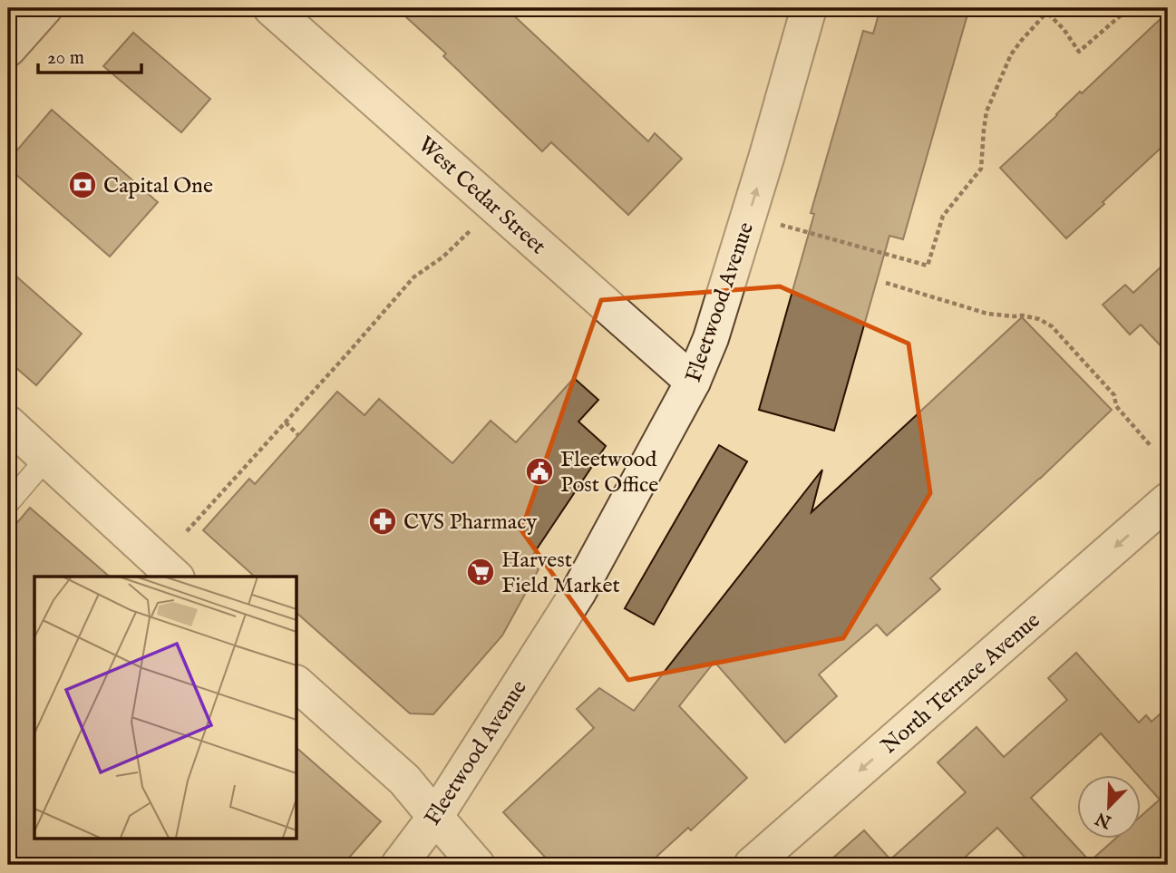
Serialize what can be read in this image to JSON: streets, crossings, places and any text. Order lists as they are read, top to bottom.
{
  "streets": {
    "street": ["West Cedar Street", "Fleetwood Avenue", "North Terrace Avenue"]
  },
  "crossings": [
    ["West Cedar Street", "Fleetwood Avenue"]
  ],
  "one_way": ["Fleetwood Avenue", "North Terrace Avenue"],
  "places": {
    "bank": ["Capital One"],
    "public building": ["Fleetwood Post Office"],
    "pharmacy": ["CVS Pharmacy"],
    "supermarket": ["Harvest Field Market"]
  },
  "scale_bar": "20 m",
  "north": "bottom left"
}
